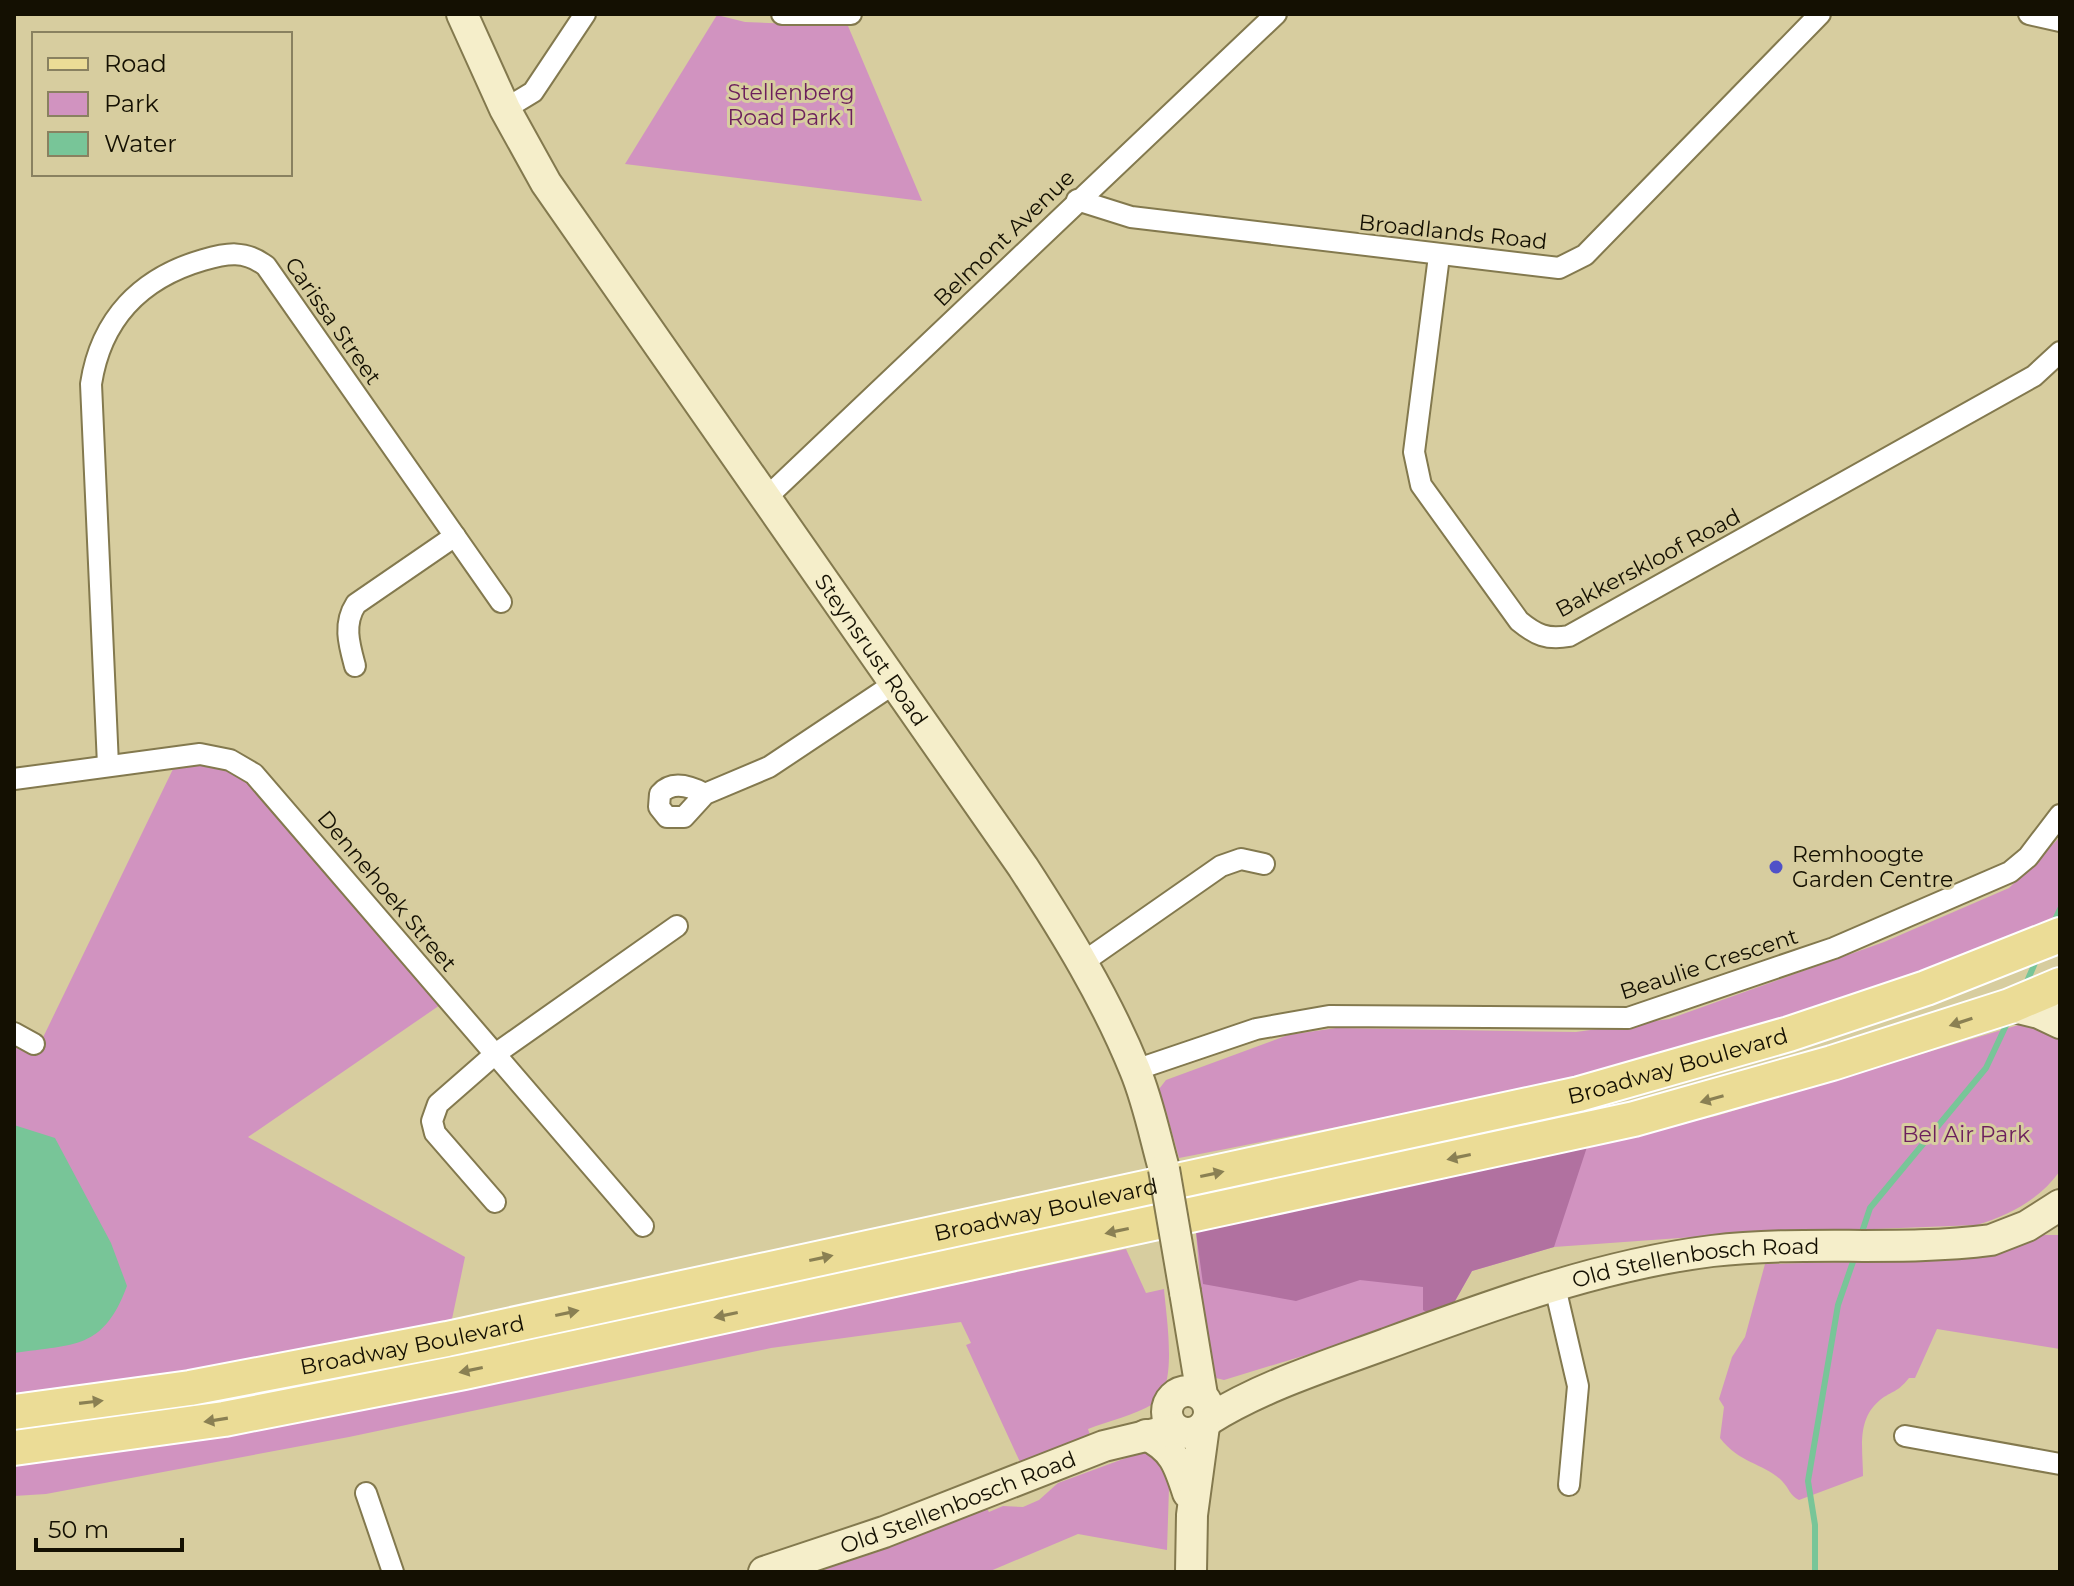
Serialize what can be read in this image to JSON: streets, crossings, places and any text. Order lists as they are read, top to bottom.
{
  "streets": {
    "main road": ["Broadway Boulevard"],
    "street": [
      "Broadlands Road",
      "Belmont Avenue",
      "Carissa Street",
      "Bakkerskloof Road",
      "Steynsrust Road",
      "Dennehoek Street",
      "Beaulie Crescent",
      "Old Stellenbosch Road"
    ]
  },
  "crossings": [
    ["Broadlands Road", "Belmont Avenue"],
    ["Broadlands Road", "Bakkerskloof Road"],
    ["Belmont Avenue", "Steynsrust Road"],
    ["Carissa Street", "Dennehoek Street"],
    ["Steynsrust Road", "Beaulie Crescent"],
    ["Steynsrust Road", "Old Stellenbosch Road"]
  ],
  "parks": ["Stellenberg Road Park 1", "Bel Air Park"],
  "places": ["Remhoogte Garden Centre"],
  "legend": ["Road", "Park", "Water"],
  "scale_bar": "50 m"
}
